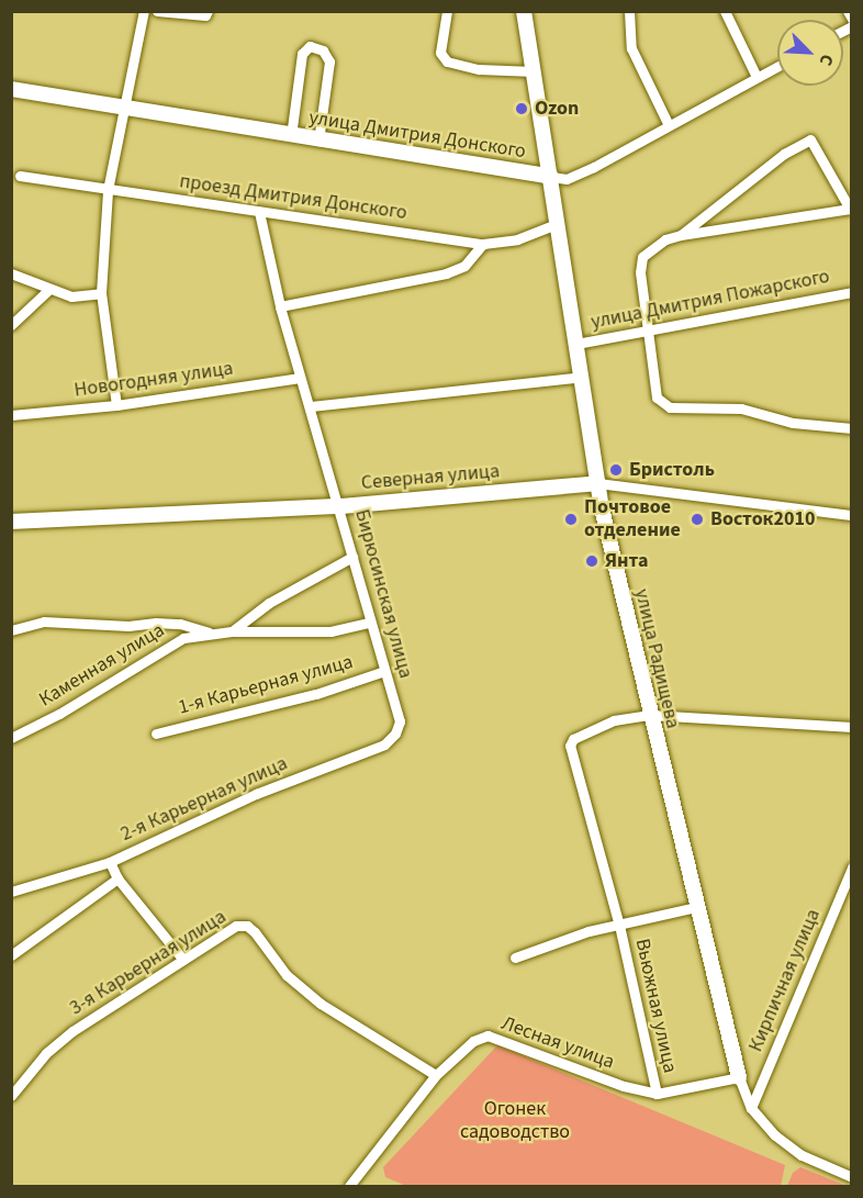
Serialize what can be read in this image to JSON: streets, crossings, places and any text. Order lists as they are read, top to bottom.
{
  "streets": {
    "main road": ["улица Дмитрия Донского", "Северная улица", "улица Радищева"],
    "street": [
      "проезд Дмитрия Донского",
      "улица Дмитрия Пожарского",
      "Новогодняя улица",
      "Бирюсинская улица",
      "Каменная улица",
      "1-я Карьерная улица",
      "2-я Карьерная улица",
      "3-я Карьерная улица",
      "Кирпичная улица",
      "Вьюжная улица",
      "Лесная улица"
    ]
  },
  "crossings": [
    ["улица Дмитрия Донского", "улица Радищева"],
    ["проезд Дмитрия Донского", "Бирюсинская улица"],
    ["проезд Дмитрия Донского", "улица Радищева"],
    ["улица Дмитрия Пожарского", "улица Радищева"],
    ["Новогодняя улица", "Бирюсинская улица"],
    ["Северная улица", "Бирюсинская улица"],
    ["Северная улица", "улица Радищева"],
    ["Бирюсинская улица", "Каменная улица"],
    ["Бирюсинская улица", "1-я Карьерная улица"],
    ["Бирюсинская улица", "2-я Карьерная улица"],
    ["улица Радищева", "Вьюжная улица"],
    ["улица Радищева", "Лесная улица"],
    ["3-я Карьерная улица", "Лесная улица"],
    ["Вьюжная улица", "Лесная улица"]
  ],
  "parks": ["Огонек садоводство"],
  "places": [
    "Ozon",
    "Бристоль",
    "Почтовое отделение",
    "Восток2010",
    "Янта"
  ],
  "north": "bottom right"
}
